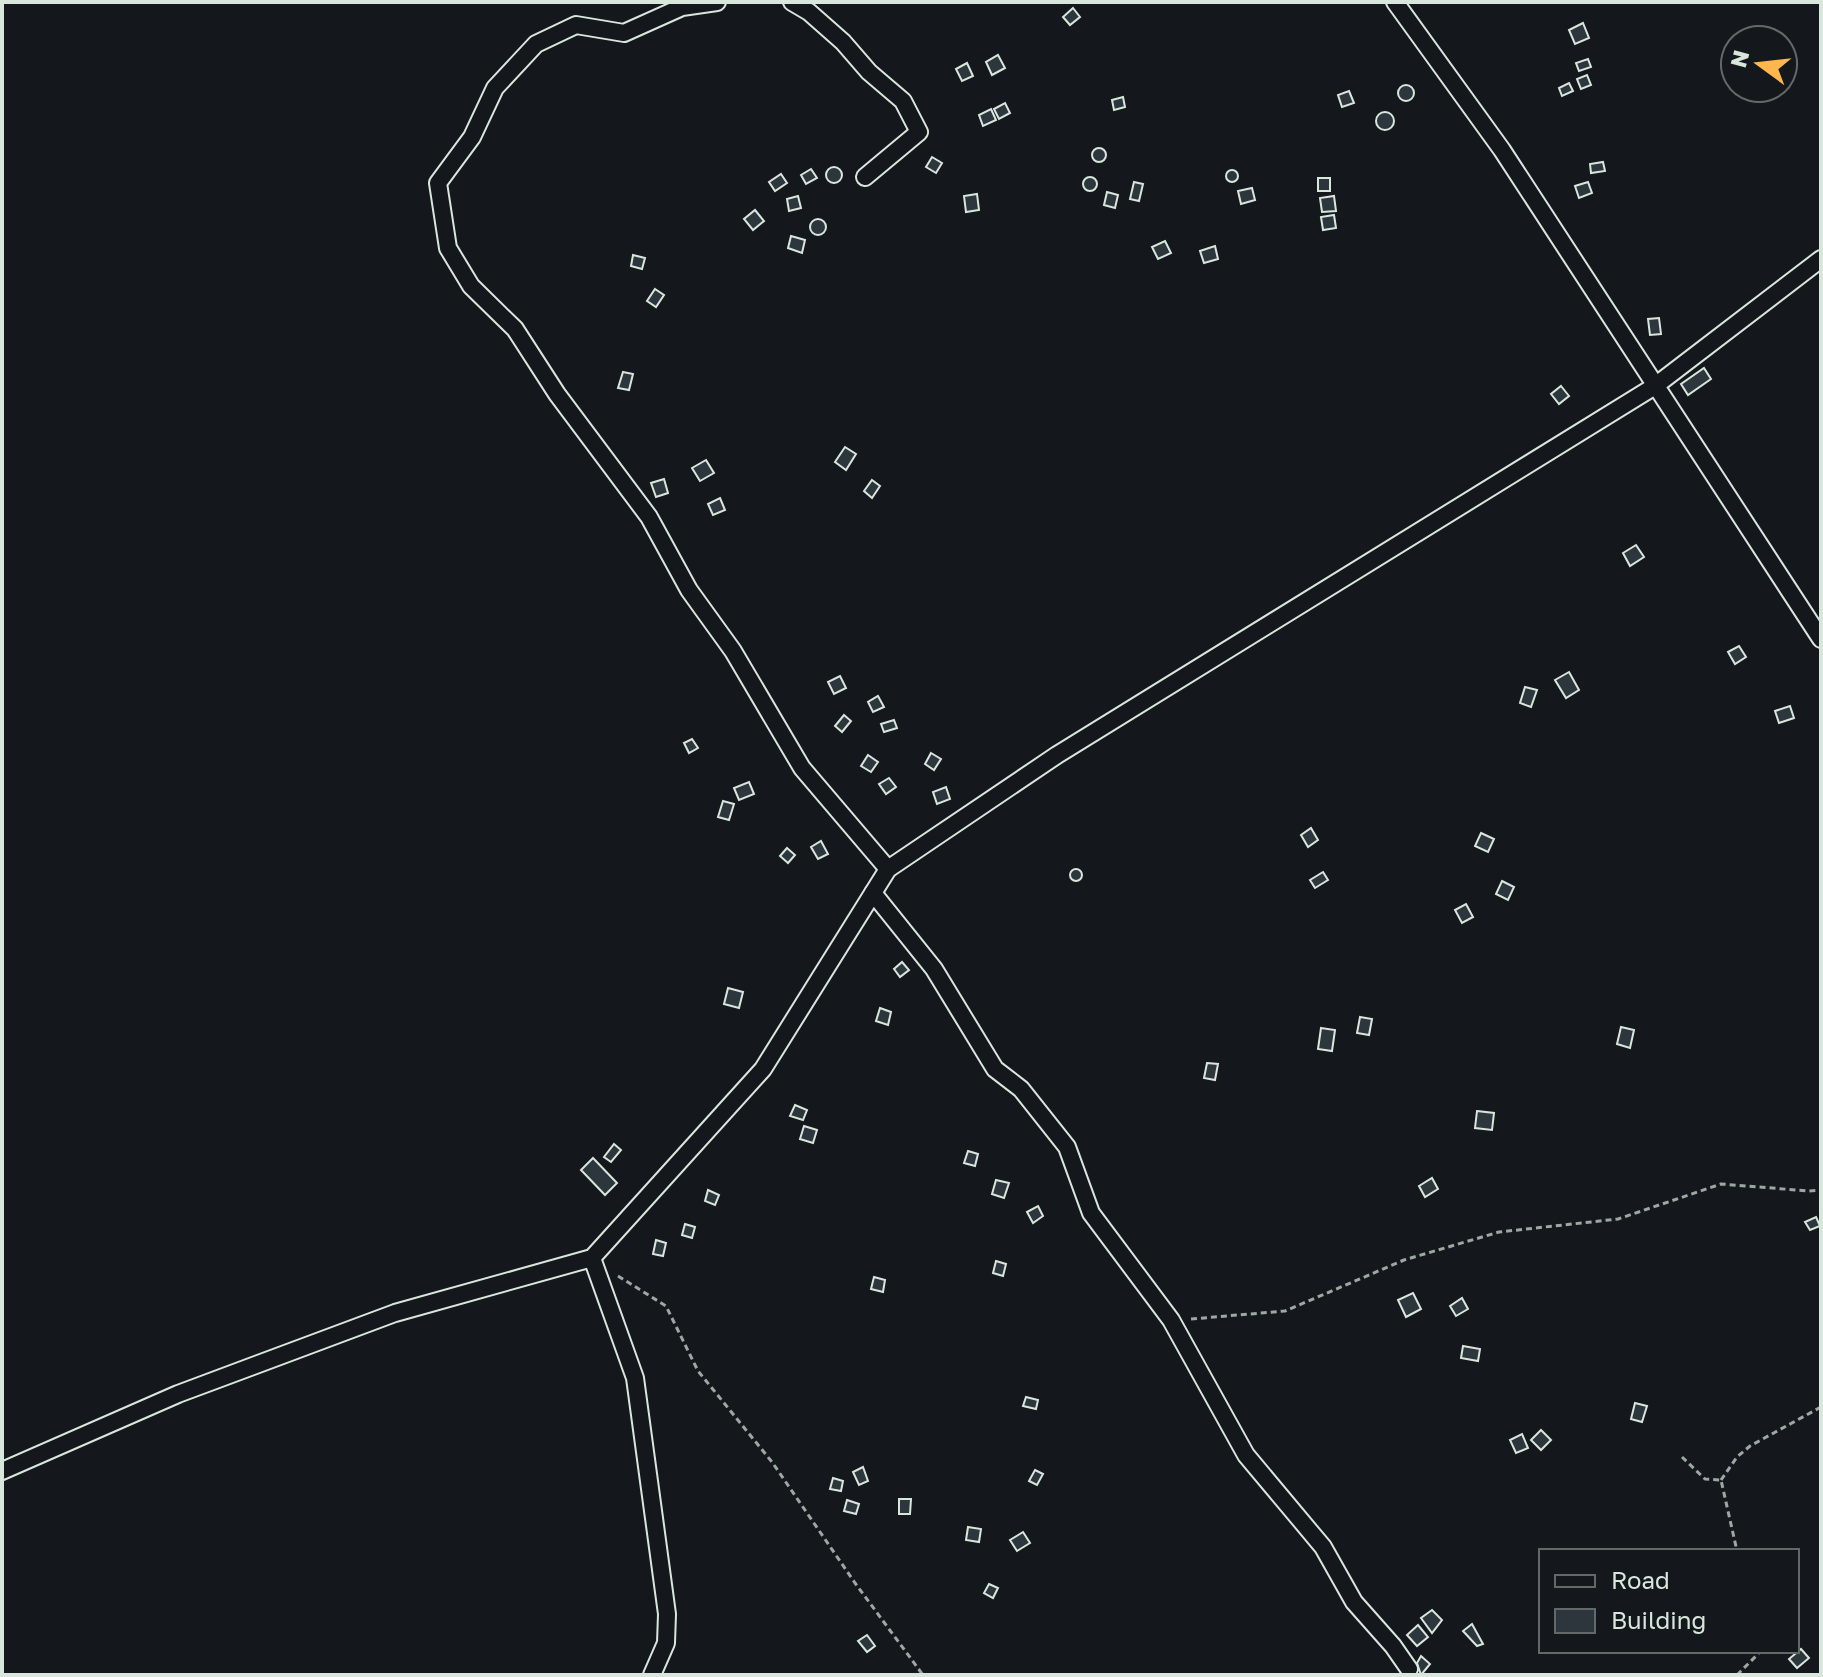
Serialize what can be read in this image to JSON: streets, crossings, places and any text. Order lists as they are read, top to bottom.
{
  "legend": ["Road", "Building"],
  "north": "left"
}
